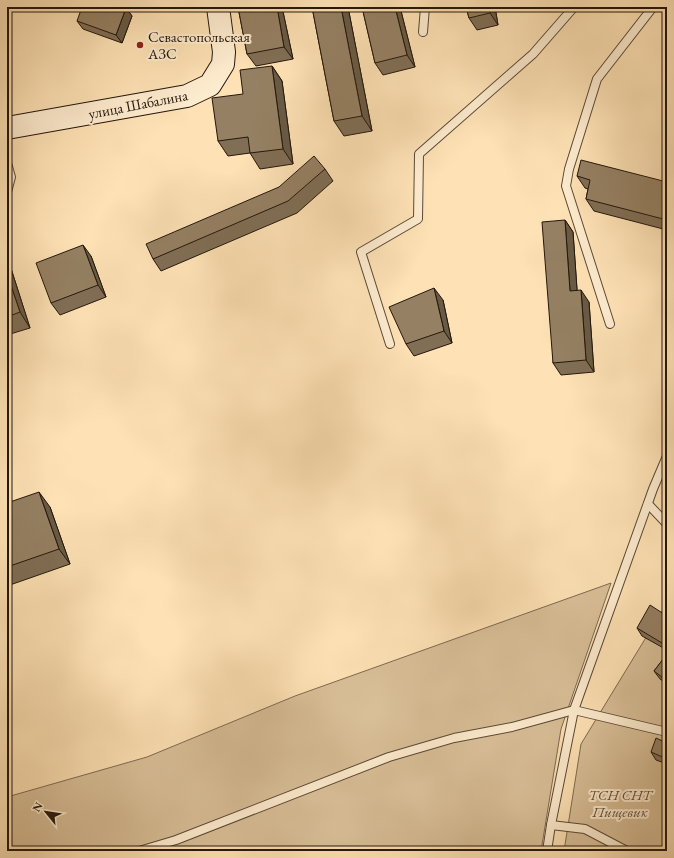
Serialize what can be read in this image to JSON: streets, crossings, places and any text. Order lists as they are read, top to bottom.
{
  "streets": {
    "main road": ["улица Шабалина"]
  },
  "parks": ["ТСН СНТ Пищевик"],
  "places": ["Севастопольская АЗС"],
  "north": "top left"
}
